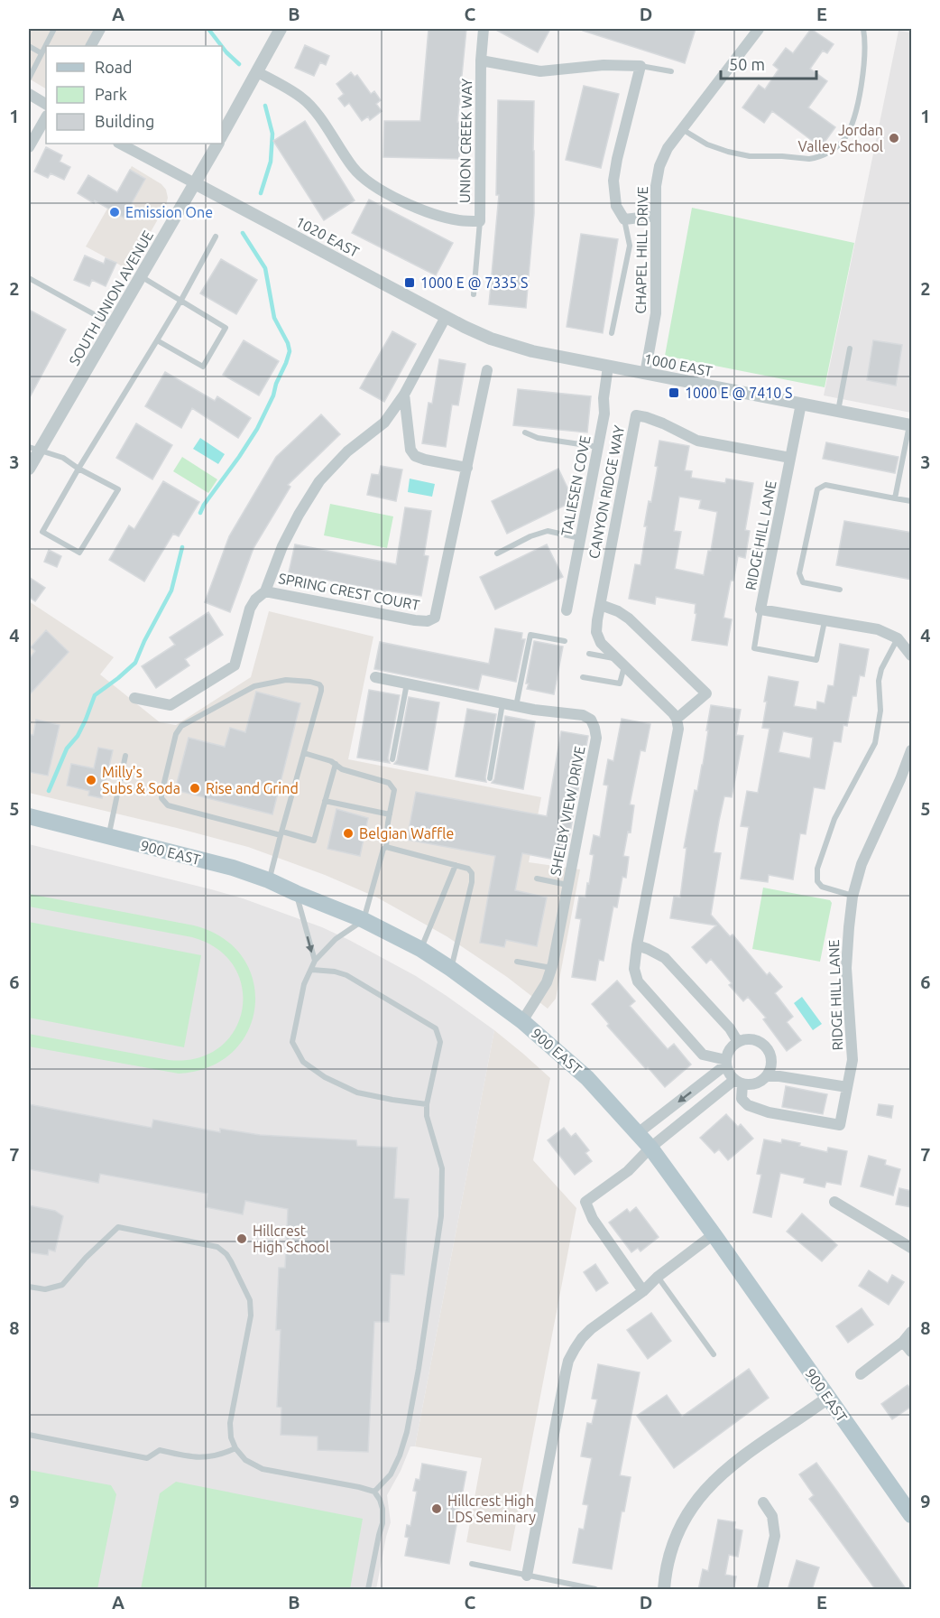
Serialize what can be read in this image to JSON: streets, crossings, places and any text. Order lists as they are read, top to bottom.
{
  "streets": {
    "main road": ["900 EAST"],
    "street": [
      "UNION CREEK WAY",
      "1020 EAST",
      "CHAPEL HILL DRIVE",
      "SOUTH UNION AVENUE",
      "1000 EAST",
      "TALIESEN COVE",
      "CANYON RIDGE WAY",
      "RIDGE HILL LANE",
      "SPRING CREST COURT",
      "SHELBY VIEW DRIVE"
    ]
  },
  "crossings": [
    ["1020 EAST", "SOUTH UNION AVENUE"],
    ["1020 EAST", "1000 EAST"],
    ["CHAPEL HILL DRIVE", "1000 EAST"],
    ["1000 EAST", "TALIESEN COVE"],
    ["1000 EAST", "RIDGE HILL LANE"],
    ["CANYON RIDGE WAY", "RIDGE HILL LANE"],
    ["SHELBY VIEW DRIVE", "900 EAST"]
  ],
  "places": {
    "other": [
      "Jordan Valley School",
      "Emission One",
      "Milly's Subs & Soda",
      "Rise and Grind",
      "Belgian Waffle",
      "Hillcrest High School",
      "Hillcrest High LDS Seminary"
    ],
    "transit": ["1000 E @ 7335 S", "1000 E @ 7410 S"]
  },
  "legend": ["Road", "Park", "Building"],
  "scale_bar": "50 m",
  "grid": {
    "columns": [
      "A",
      "B",
      "C",
      "D",
      "E"
    ],
    "rows": [
      "1",
      "2",
      "3",
      "4",
      "5",
      "6",
      "7",
      "8",
      "9"
    ]
  }
}
